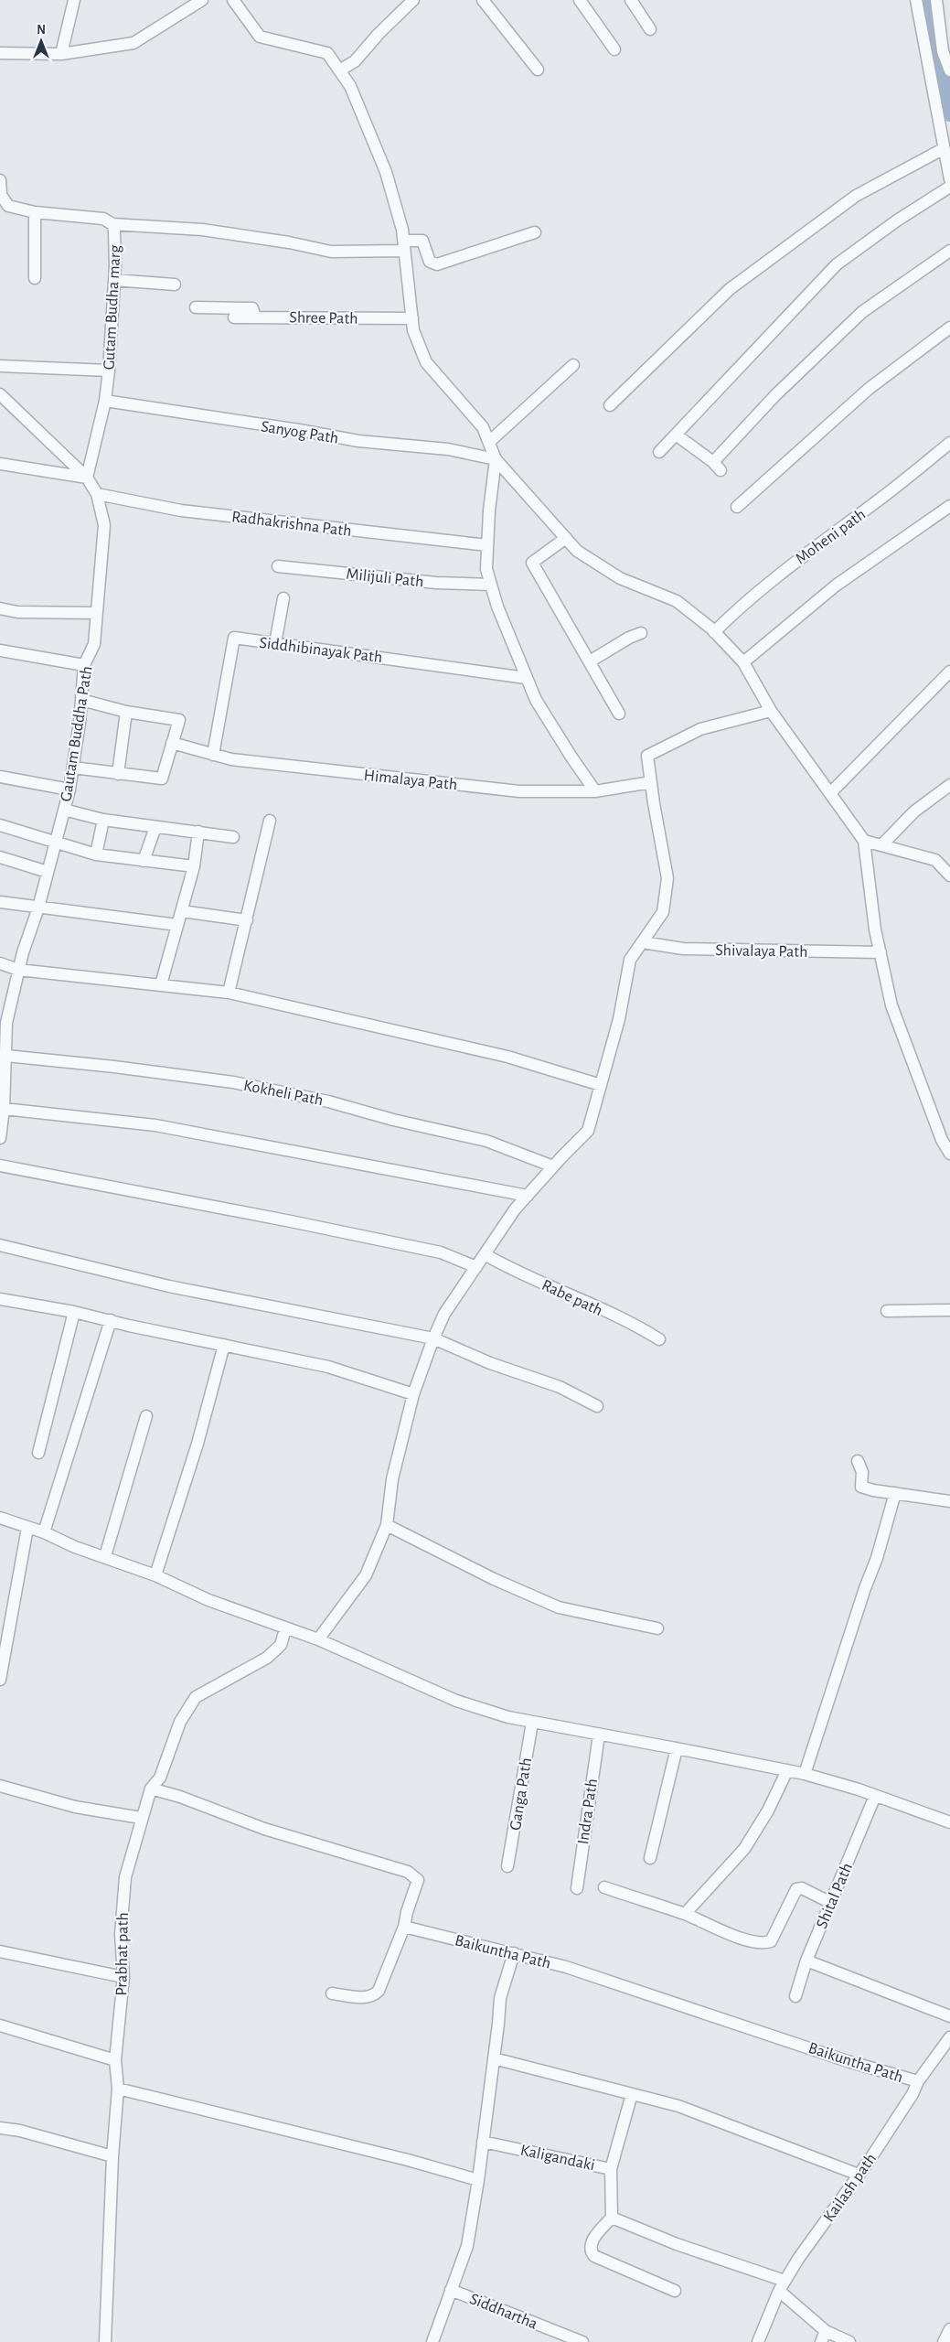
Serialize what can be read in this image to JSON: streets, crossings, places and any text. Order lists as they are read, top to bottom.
{
  "streets": {
    "street": [
      "Gutam Budha marg",
      "Shree Path",
      "Sanyog Path",
      "Radhakrishna Path",
      "Moheni path",
      "Milijuli Path",
      "Siddhibinayak Path",
      "Gautam Buddha Path",
      "Himalaya Path",
      "Shivalaya Path",
      "Kokheli Path",
      "Rabe path",
      "Ganga Path",
      "Indra Path",
      "Shital Path",
      "Baikuntha Path",
      "Prabhat path",
      "Kaligandaki",
      "Kailash path",
      "Siddhartha"
    ]
  },
  "crossings": [
    ["Gutam Budha marg", "Sanyog Path"],
    ["Radhakrishna Path", "Gautam Buddha Path"],
    ["Siddhibinayak Path", "Himalaya Path"],
    ["Gautam Buddha Path", "Kokheli Path"],
    ["Baikuntha Path", "Kailash path"]
  ],
  "north": "top"
}
